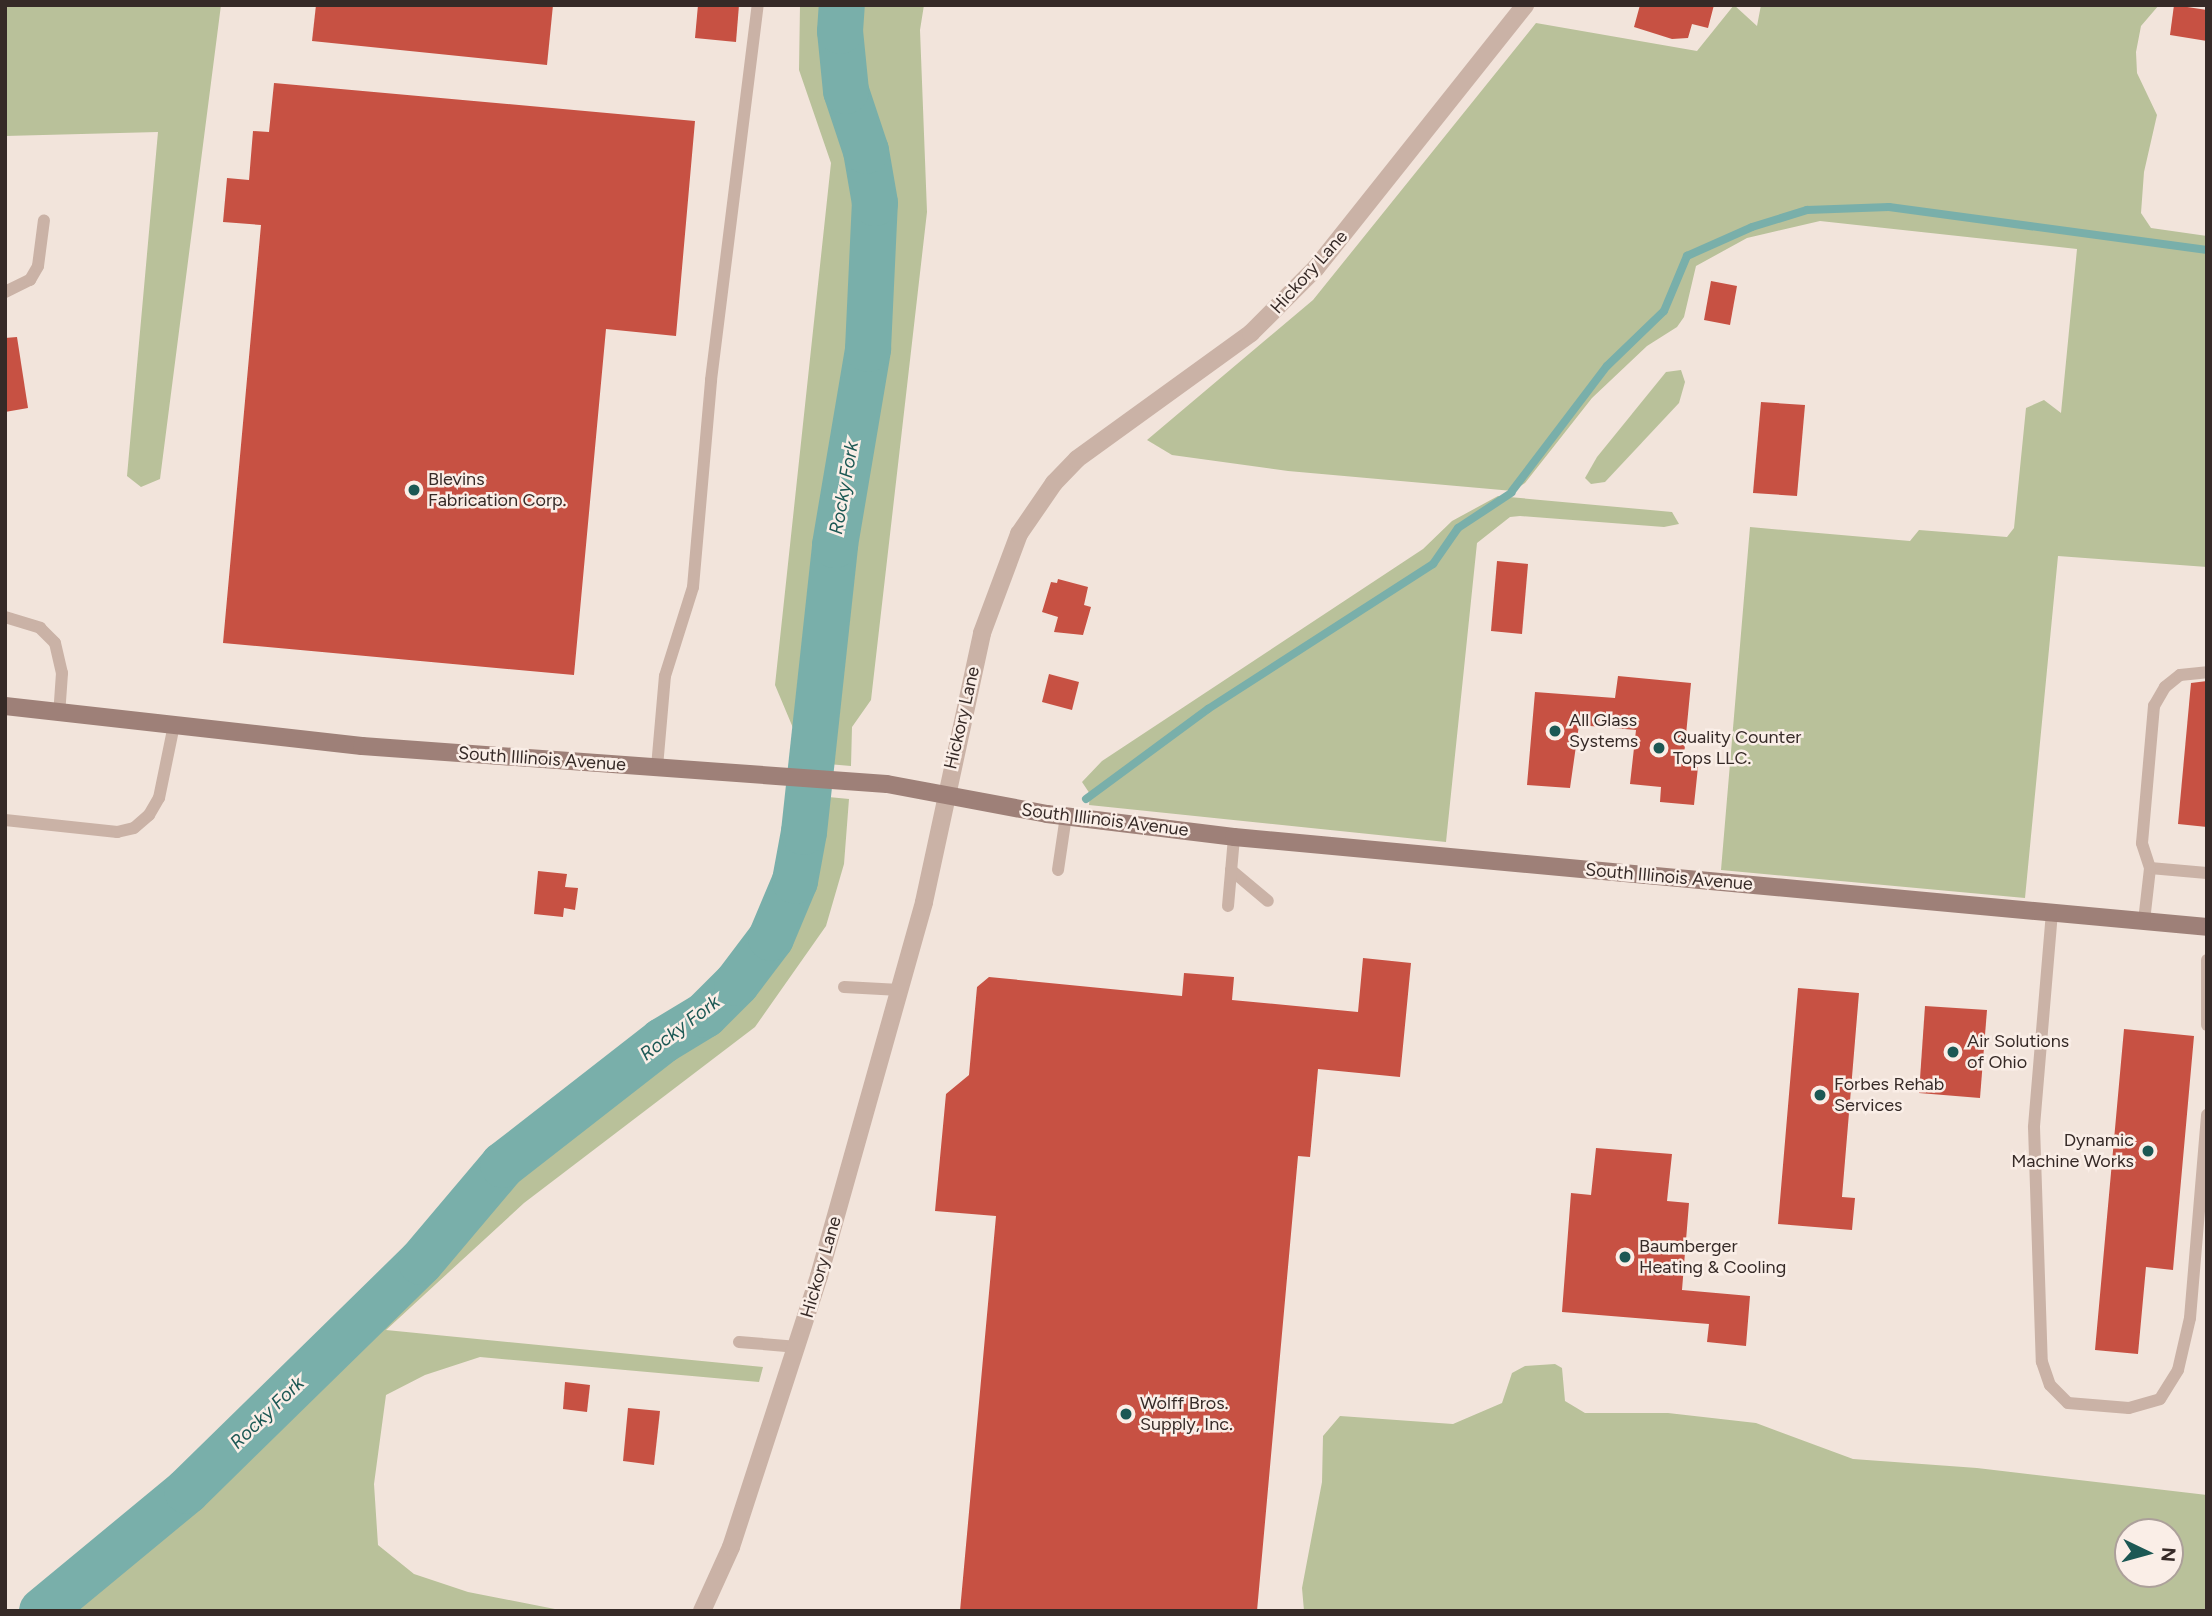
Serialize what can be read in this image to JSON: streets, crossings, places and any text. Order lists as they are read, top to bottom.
{
  "streets": {
    "main road": ["South Illinois Avenue"],
    "street": ["Hickory Lane"]
  },
  "crossings": [
    ["Hickory Lane", "South Illinois Avenue"]
  ],
  "water": ["Rocky Fork"],
  "places": [
    "Blevins Fabrication Corp.",
    "All Glass Systems",
    "Quality Counter Tops LLC.",
    "Air Solutions of Ohio",
    "Forbes Rehab Services",
    "Dynamic Machine Works",
    "Baumberger Heating & Cooling",
    "Wolff Bros. Supply, Inc."
  ],
  "north": "right"
}
